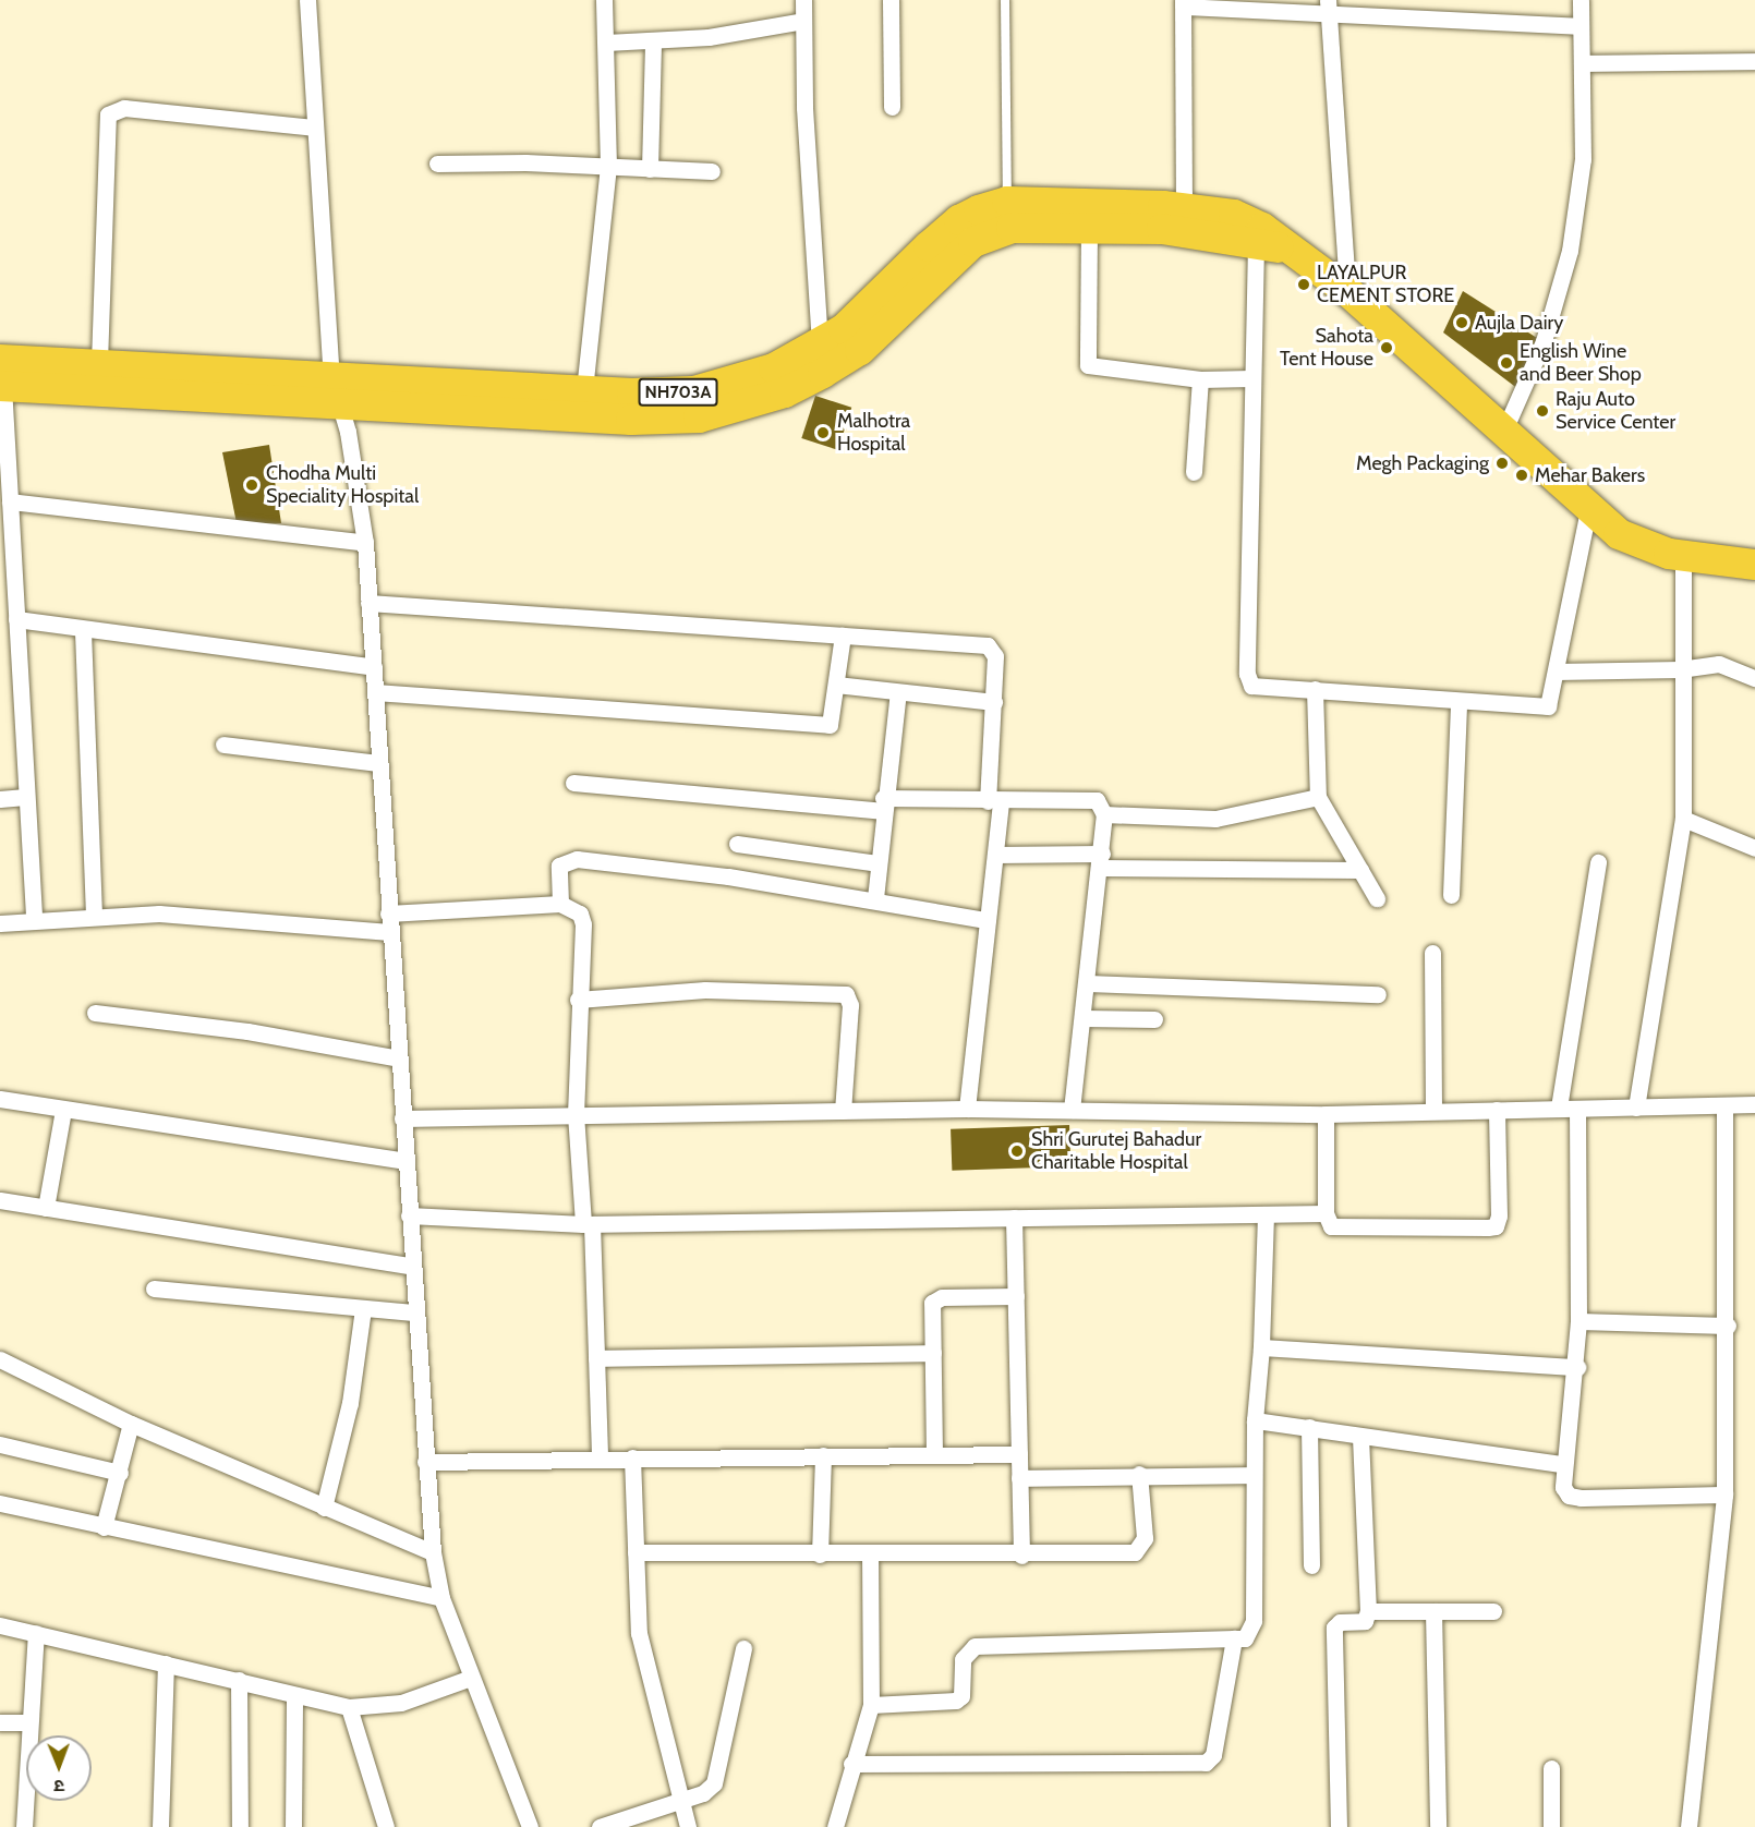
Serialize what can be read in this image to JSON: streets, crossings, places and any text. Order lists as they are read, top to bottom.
{
  "streets": {
    "highway": ["NH703A"]
  },
  "places": [
    "LAYALPUR CEMENT STORE",
    "Aujla Dairy",
    "Sahota Tent House",
    "English Wine and Beer Shop",
    "Raju Auto Service Center",
    "Malhotra Hospital",
    "Megh Packaging",
    "Mehar Bakers",
    "Chodha Multi Speciality Hospital",
    "Shri Gurutej Bahadur Charitable Hospital"
  ],
  "north": "bottom"
}
